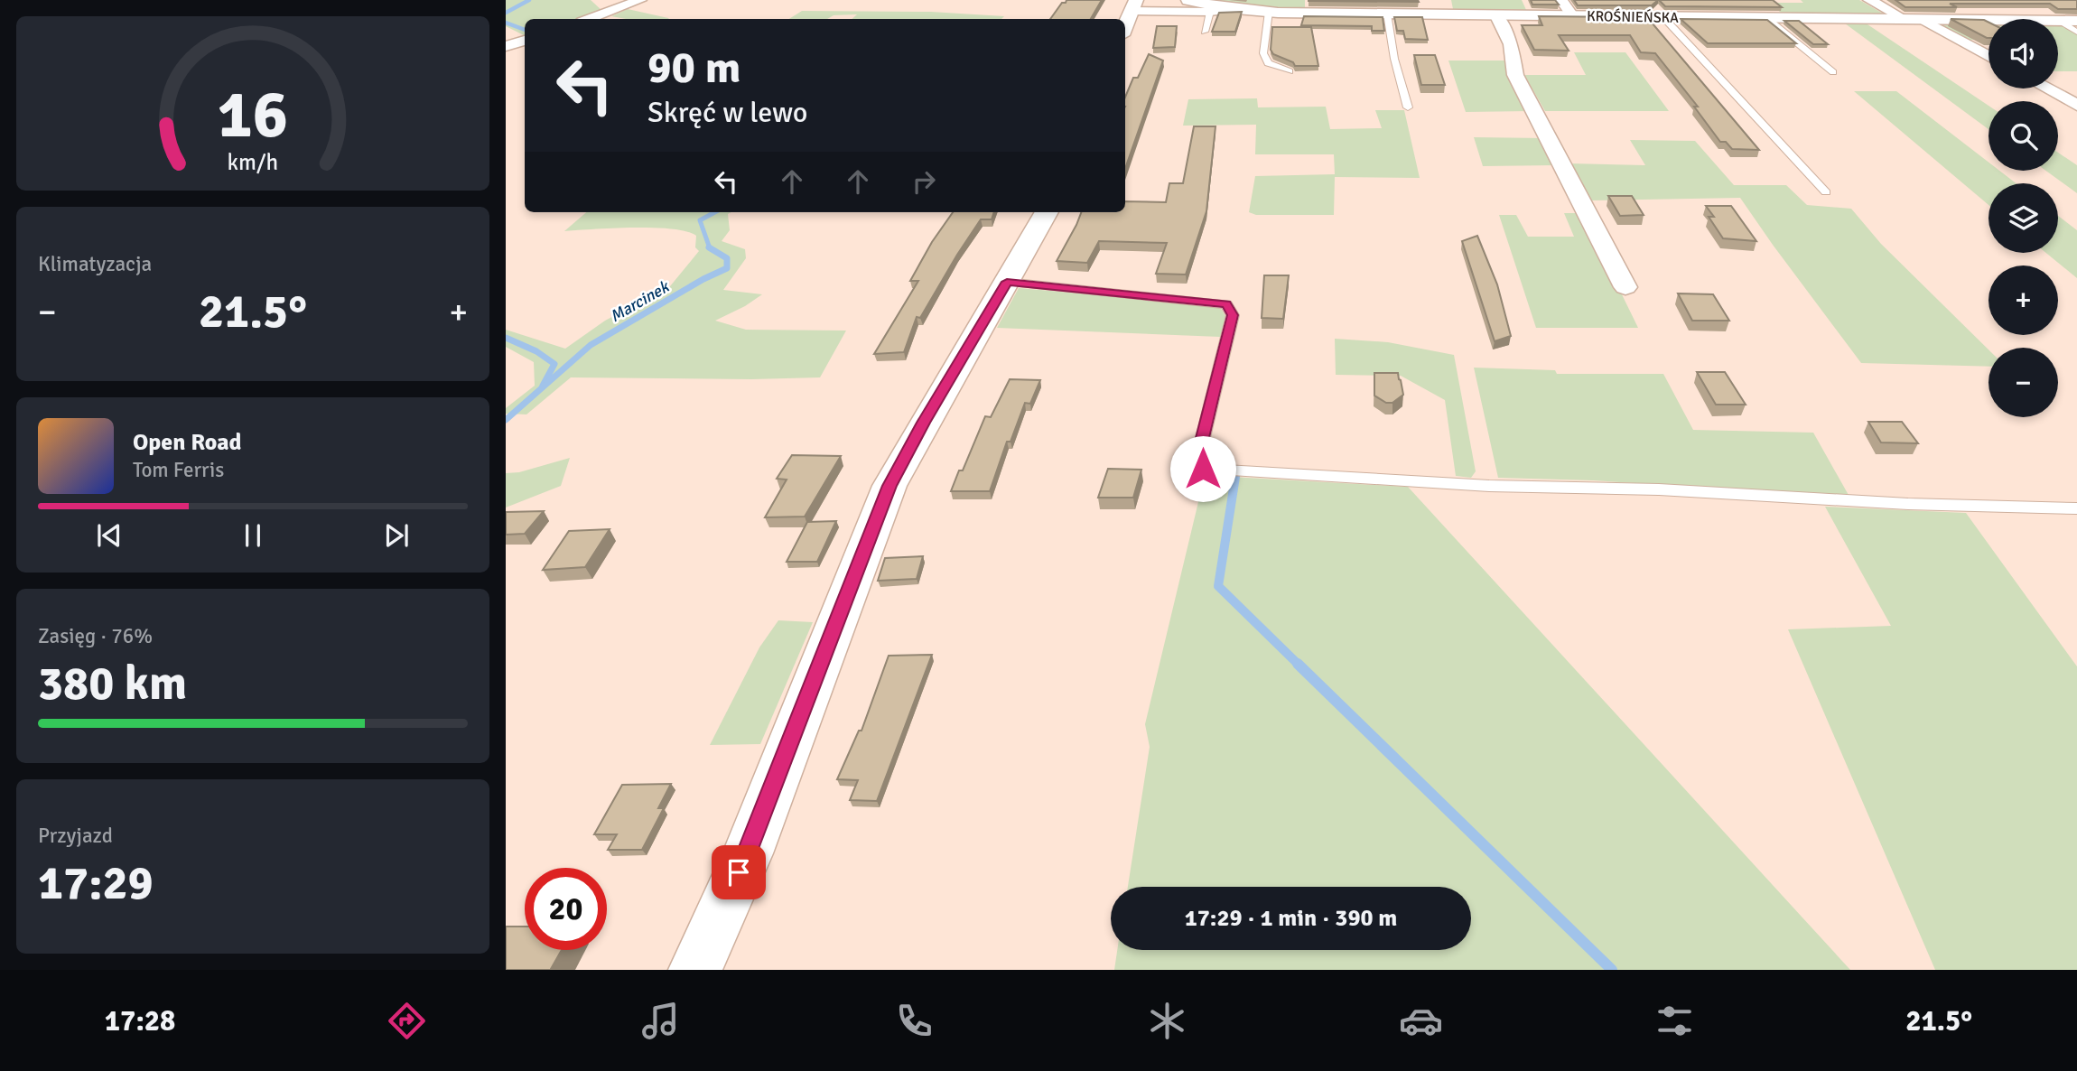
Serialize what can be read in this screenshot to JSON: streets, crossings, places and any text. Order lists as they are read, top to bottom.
{
  "streets": {
    "main road": ["KROŚNIEŃSKA"]
  },
  "water": ["Marcinek"],
  "page": {
    "map_buttons": ["+", "−"],
    "turn": ["90 m", "Skręć w lewo"],
    "tile": [
      "Klimatyzacja",
      ["Zasięg · 76%", "380 km"],
      ["Przyjazd", "17:29"]
    ],
    "heat": ["−", "21.5°", "+"],
    "song": ["Open Road", "Tom Ferris"],
    "limit": "20",
    "trip": "17:29 · 1 min · 390 m",
    "tabs": ["17:28", "21.5°"],
    "gauge": ["16", "km/h"]
  }
}
